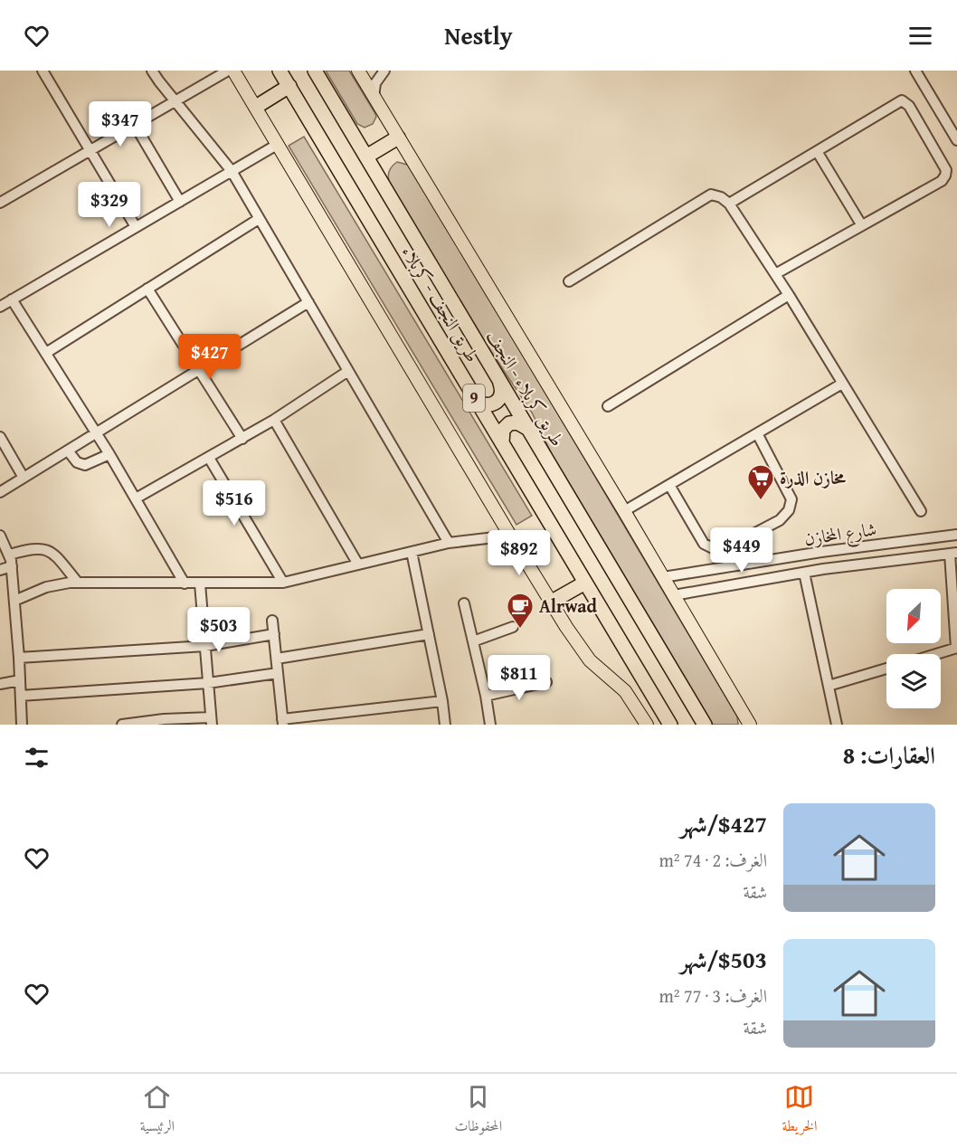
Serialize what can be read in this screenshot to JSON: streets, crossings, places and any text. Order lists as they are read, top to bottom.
{
  "streets": {
    "highway": ["طريق النجف - كربلاء", "طريق كربلاء - النجف", "9"],
    "street": ["شارع المخازن"]
  },
  "places": {
    "supermarket": ["مخازن الذرة"],
    "cafe": ["Alrwad"]
  },
  "north": "bottom left",
  "page": {
    "header": "Nestly",
    "price": [
      "$347",
      "$329",
      "$427",
      "$516",
      "$449",
      "$892",
      "$503",
      "$811"
    ],
    "heading": "العقارات: 8",
    "list": [
      {
        "name": "$427/شهر",
        "note": "الغرف: 2 · 74 m² · شقة"
      },
      {
        "name": "$503/شهر",
        "note": "الغرف: 3 · 77 m² · شقة"
      }
    ],
    "tabs": ["الخريطة", "المحفوظات", "الرئيسية"]
  }
}
